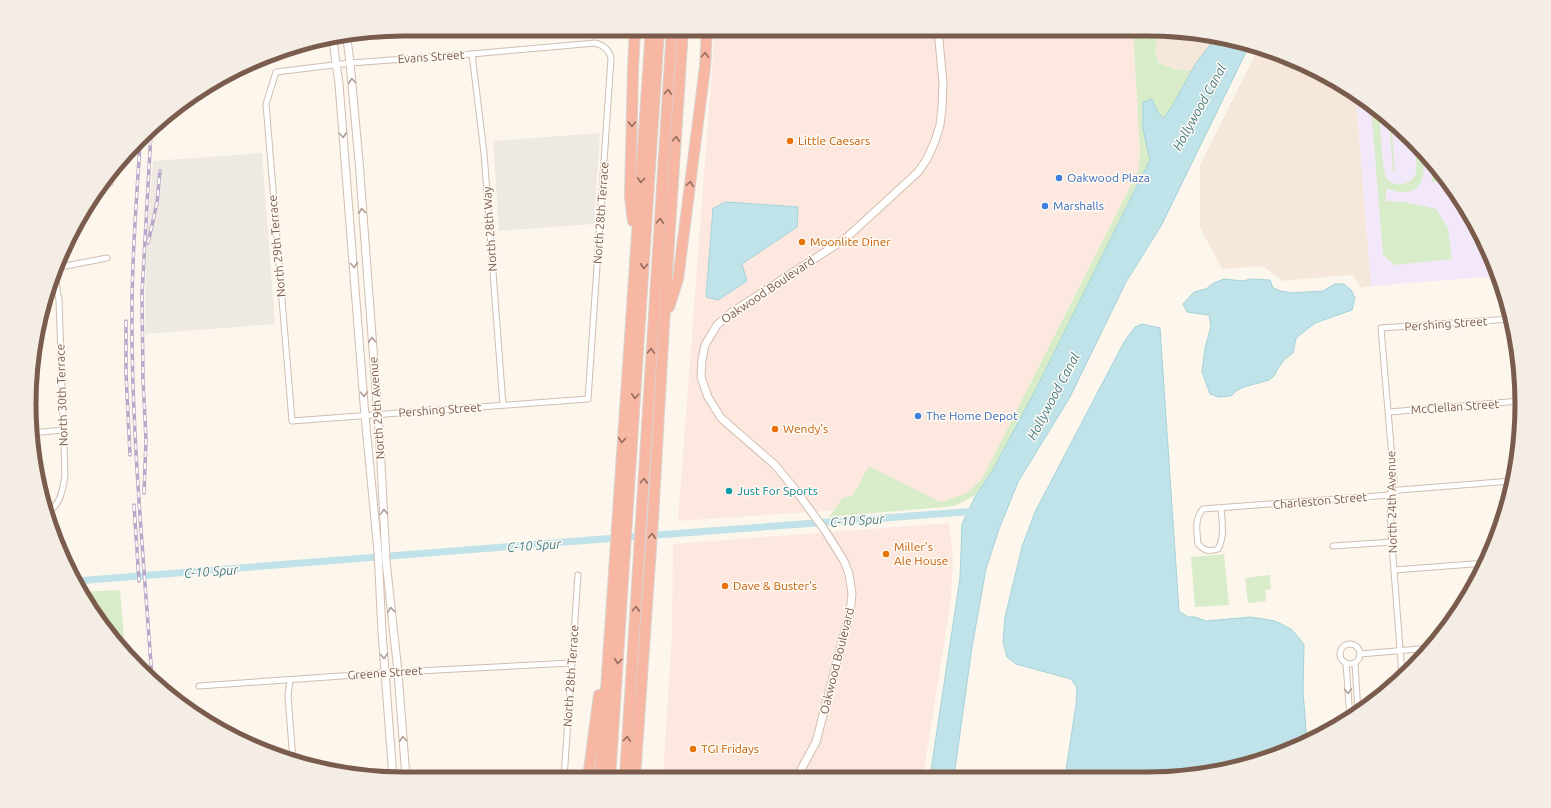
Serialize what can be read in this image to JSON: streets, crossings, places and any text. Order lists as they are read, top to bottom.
{
  "streets": {
    "street": [
      "Evans Street",
      "North 28th Terrace",
      "North 28th Way",
      "North 29th Terrace",
      "Oakwood Boulevard",
      "Pershing Street",
      "North 30th Terrace",
      "McClellan Street",
      "North 29th Avenue",
      "Charleston Street",
      "North 24th Avenue",
      "Greene Street"
    ]
  },
  "crossings": [
    ["Evans Street", "North 28th Terrace"],
    ["Evans Street", "North 28th Way"],
    ["Evans Street", "North 29th Terrace"],
    ["Evans Street", "North 29th Avenue"],
    ["North 28th Terrace", "Pershing Street"],
    ["North 28th Terrace", "Greene Street"],
    ["North 28th Way", "Pershing Street"],
    ["North 29th Terrace", "Pershing Street"],
    ["Pershing Street", "North 29th Avenue"],
    ["Pershing Street", "North 24th Avenue"],
    ["McClellan Street", "North 24th Avenue"],
    ["North 29th Avenue", "Greene Street"],
    ["Charleston Street", "North 24th Avenue"]
  ],
  "water": ["Hollywood Canal", "C-10 Spur"],
  "places": [
    "Little Caesars",
    "Oakwood Plaza",
    "Marshalls",
    "Moonlite Diner",
    "The Home Depot",
    "Wendy's",
    "Just For Sports",
    "Miller's Ale House",
    "Dave & Buster's",
    "TGI Fridays"
  ]
}
